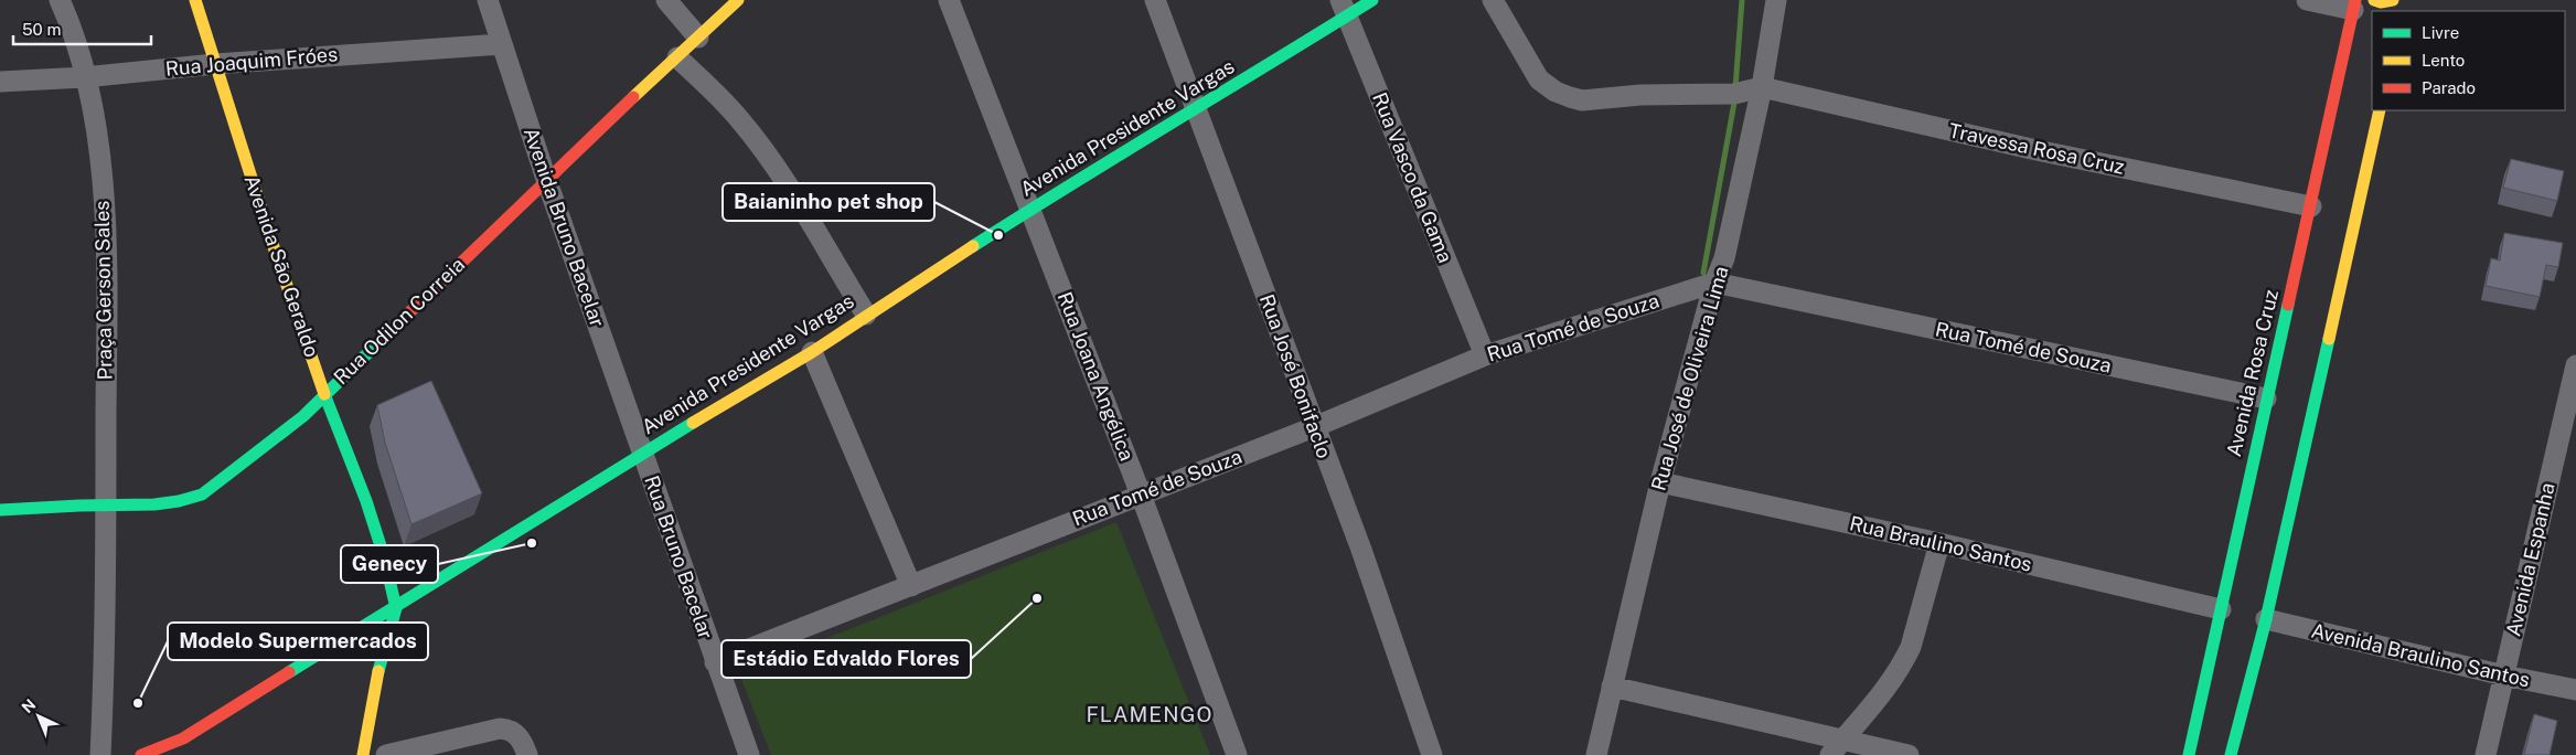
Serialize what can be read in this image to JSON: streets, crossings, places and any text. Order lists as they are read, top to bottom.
{
  "streets": {
    "main road": [
      "Avenida Presidente Vargas",
      "Avenida São Geraldo",
      "Rua Odilon Correia",
      "Avenida Rosa Cruz"
    ],
    "street": [
      "Rua Joaquim Fróes",
      "Travessa Rosa Cruz",
      "Rua Vasco da Gama",
      "Avenida Bruno Bacelar",
      "Praça Gerson Sales",
      "Rua Tomé de Souza",
      "Rua Joana Angélica",
      "Rua José Bonifaclo",
      "Rua José de Oliveira Lima",
      "Rua Braulino Santos",
      "Rua Bruno Bacelar",
      "Avenida Espanha",
      "Avenida Braulino Santos"
    ]
  },
  "crossings": [
    ["Rua Joaquim Fróes", "Avenida Bruno Bacelar"],
    ["Rua Joaquim Fróes", "Avenida São Geraldo"],
    ["Rua Joaquim Fróes", "Praça Gerson Sales"],
    ["Avenida Presidente Vargas", "Rua Vasco da Gama"],
    ["Avenida Presidente Vargas", "Avenida Bruno Bacelar"],
    ["Avenida Presidente Vargas", "Avenida São Geraldo"],
    ["Avenida Presidente Vargas", "Rua Joana Angélica"],
    ["Avenida Presidente Vargas", "Rua José Bonifaclo"],
    ["Avenida Presidente Vargas", "Rua Bruno Bacelar"],
    ["Travessa Rosa Cruz", "Avenida Rosa Cruz"],
    ["Travessa Rosa Cruz", "Rua José de Oliveira Lima"],
    ["Rua Vasco da Gama", "Rua Tomé de Souza"],
    ["Avenida Bruno Bacelar", "Rua Odilon Correia"],
    ["Avenida Bruno Bacelar", "Rua Bruno Bacelar"],
    ["Avenida São Geraldo", "Rua Odilon Correia"],
    ["Praça Gerson Sales", "Rua Odilon Correia"],
    ["Rua Tomé de Souza", "Avenida Rosa Cruz"],
    ["Rua Tomé de Souza", "Rua Joana Angélica"],
    ["Rua Tomé de Souza", "Rua José Bonifaclo"],
    ["Rua Tomé de Souza", "Rua José de Oliveira Lima"],
    ["Rua Tomé de Souza", "Rua Bruno Bacelar"],
    ["Avenida Rosa Cruz", "Rua Braulino Santos"],
    ["Rua José de Oliveira Lima", "Rua Braulino Santos"],
    ["Avenida Espanha", "Avenida Braulino Santos"]
  ],
  "districts": ["FLAMENGO"],
  "places": [
    "Baianinho pet shop",
    "Genecy",
    "Estádio Edvaldo Flores",
    "Modelo Supermercados"
  ],
  "legend": ["Livre", "Lento", "Parado"],
  "scale_bar": "50 m",
  "north": "top left"
}
